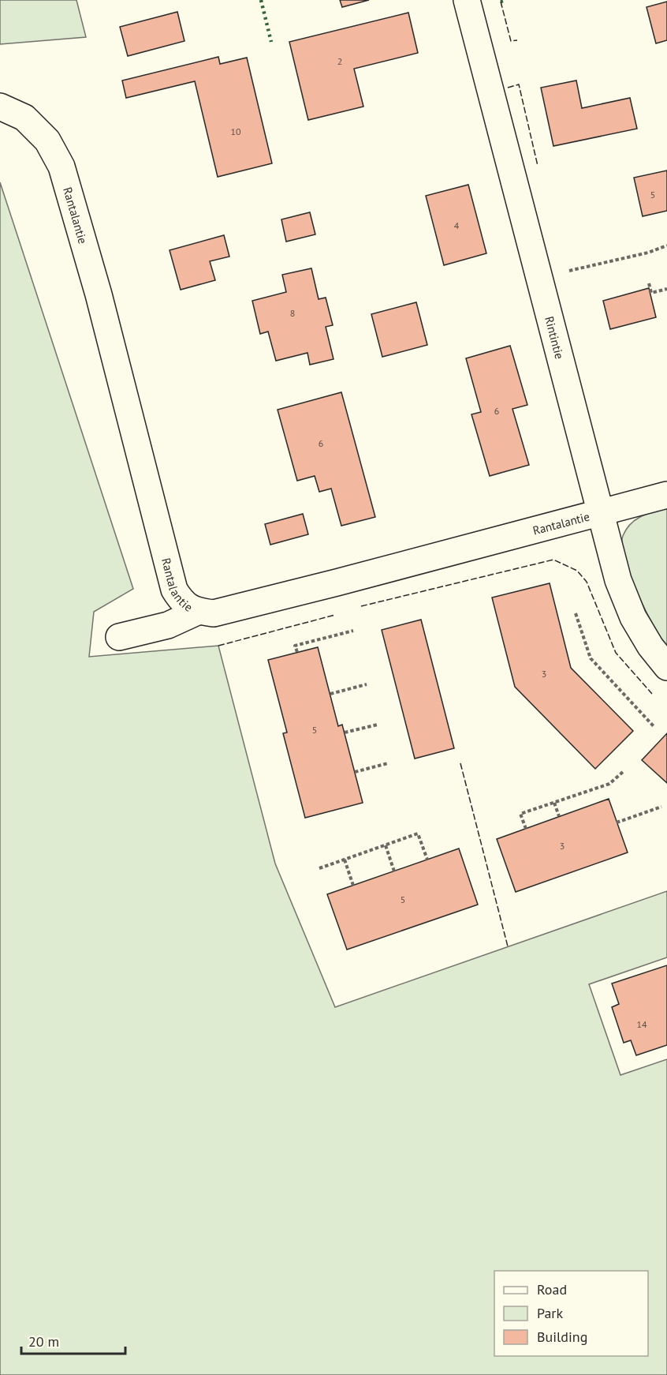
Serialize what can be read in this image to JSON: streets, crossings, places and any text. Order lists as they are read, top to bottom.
{
  "streets": {
    "street": ["Rantalantie", "Rintintie"]
  },
  "crossings": [
    ["Rantalantie", "Rintintie"]
  ],
  "house_numbers": [
    "2",
    "10",
    "5",
    "4",
    "8",
    "6",
    "6",
    "3",
    "5",
    "3",
    "5",
    "14"
  ],
  "legend": ["Road", "Park", "Building"],
  "scale_bar": "20 m"
}
